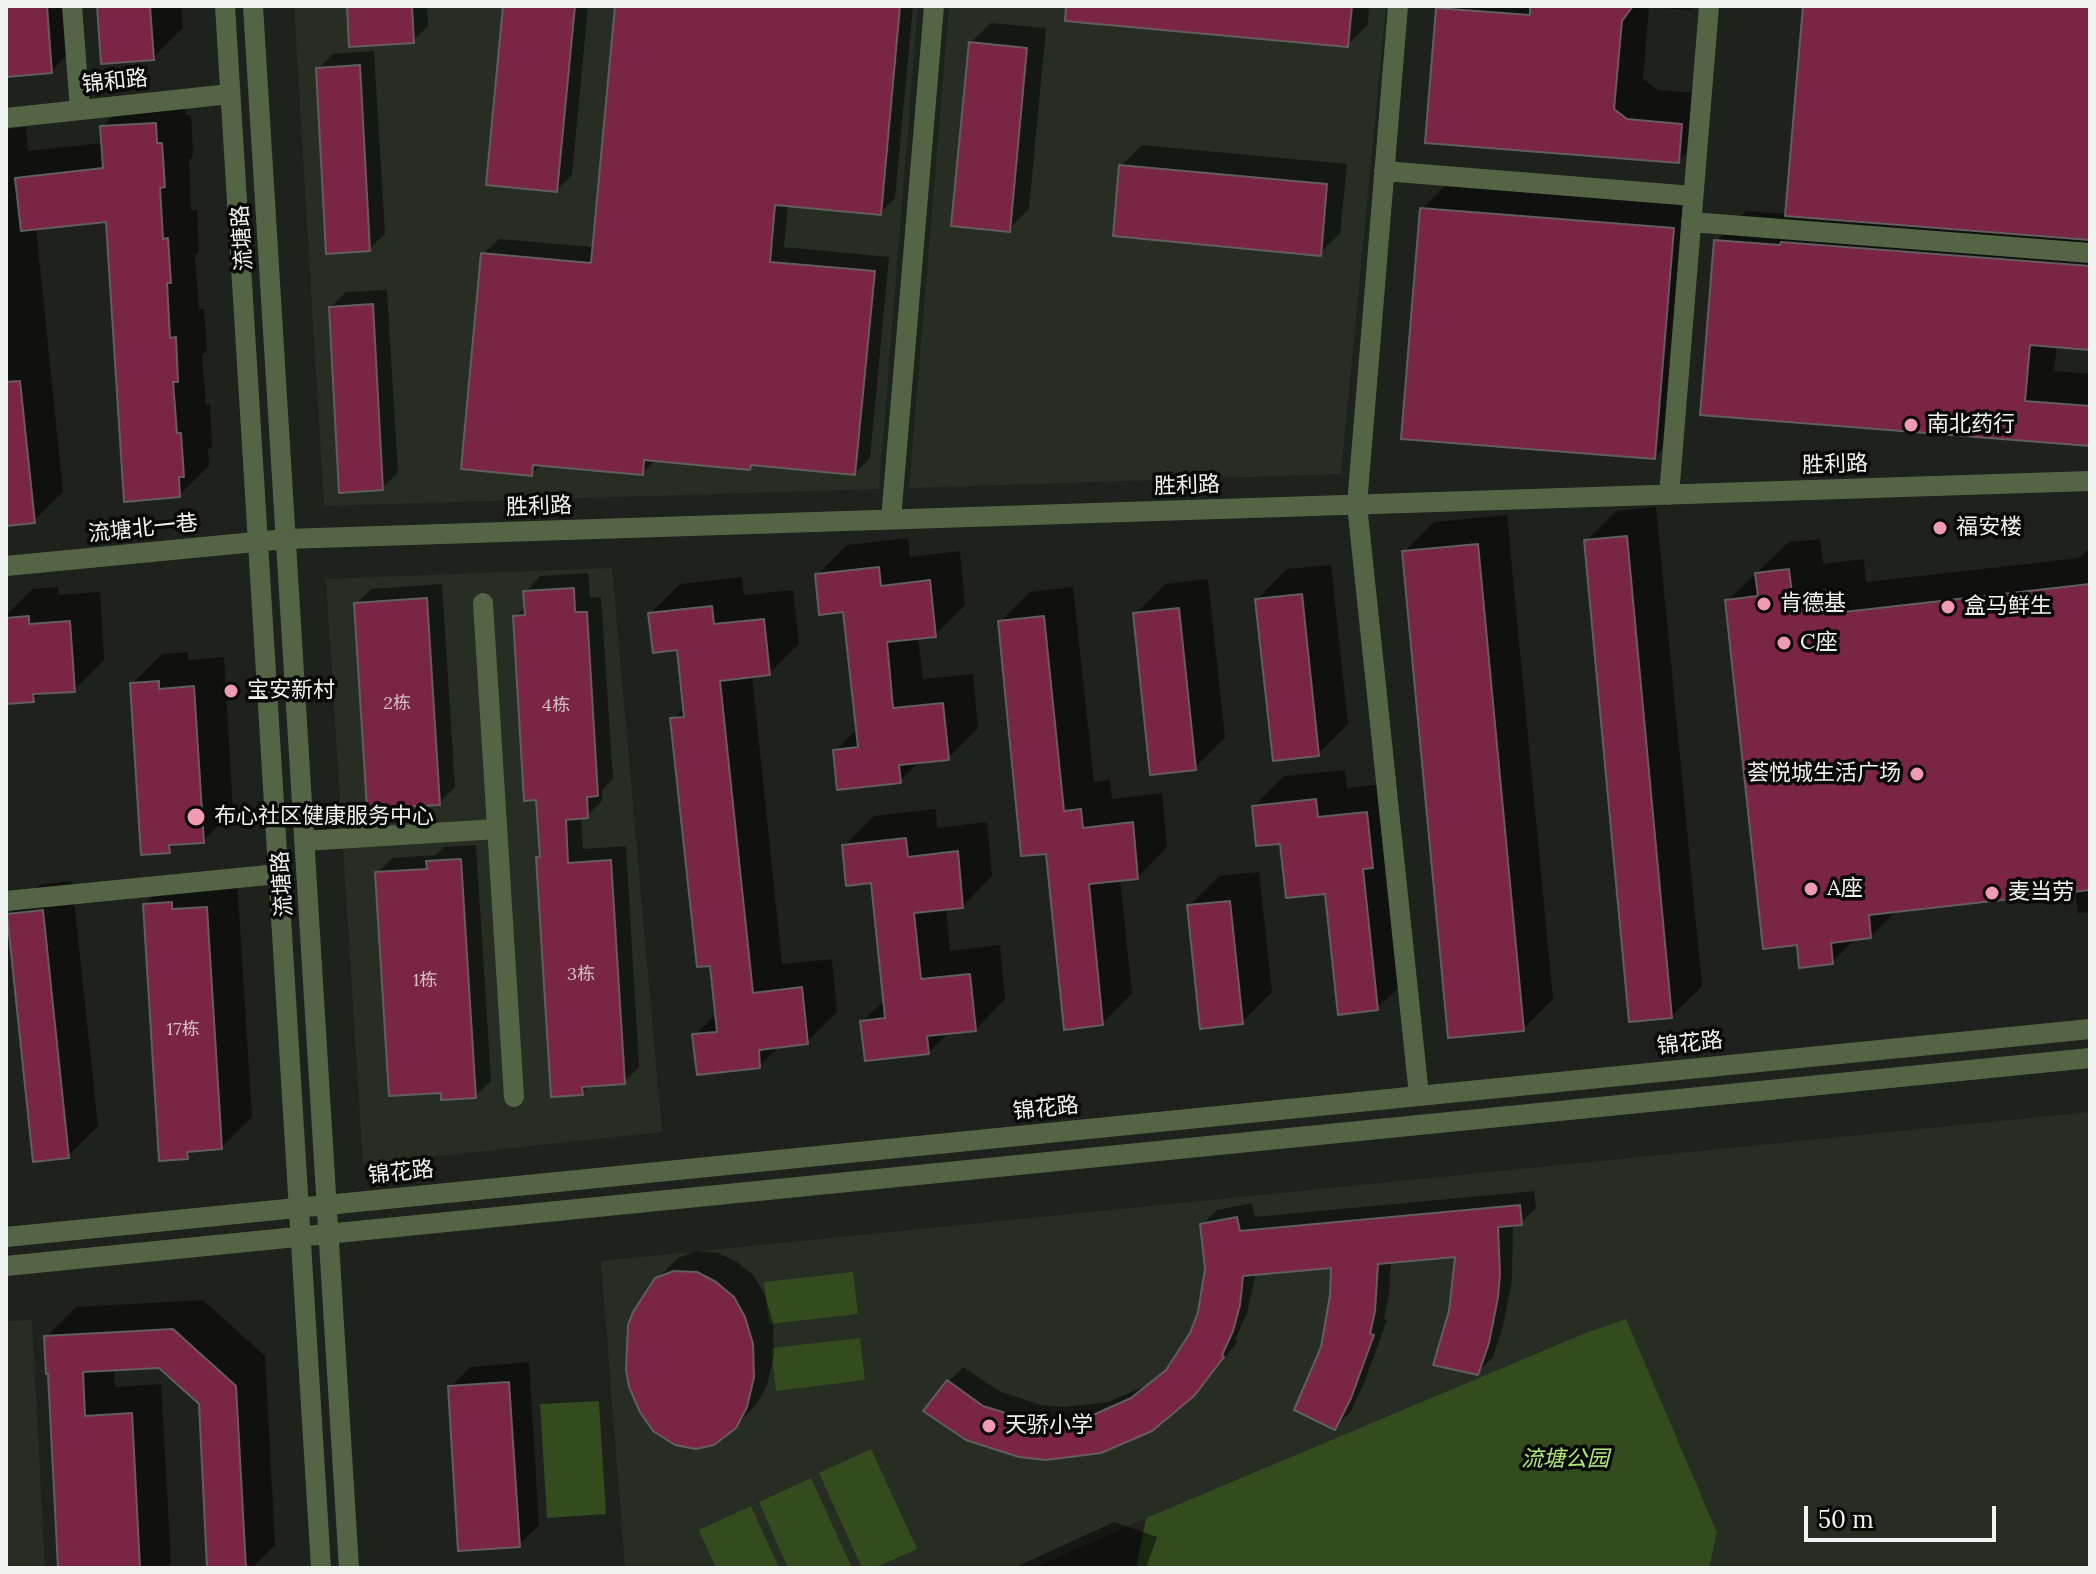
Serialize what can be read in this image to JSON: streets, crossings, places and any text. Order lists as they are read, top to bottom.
{
  "streets": {
    "street": [
      "锦和路",
      "流塘路",
      "胜利路",
      "流塘北一巷",
      "锦花路"
    ]
  },
  "crossings": [
    ["锦和路", "流塘路"],
    ["流塘路", "胜利路"],
    ["流塘路", "流塘北一巷"],
    ["流塘路", "锦花路"],
    ["胜利路", "流塘北一巷"]
  ],
  "parks": ["流塘公园"],
  "places": [
    "南北药行",
    "福安楼",
    "肯德基",
    "盒马鲜生",
    "C座",
    "宝安新村",
    "荟悦城生活广场",
    "布心社区健康服务中心",
    "A座",
    "麦当劳",
    "天骄小学"
  ],
  "house_numbers": [
    "2栋",
    "4栋",
    "3栋",
    "1栋",
    "17栋"
  ],
  "scale_bar": "50 m"
}
